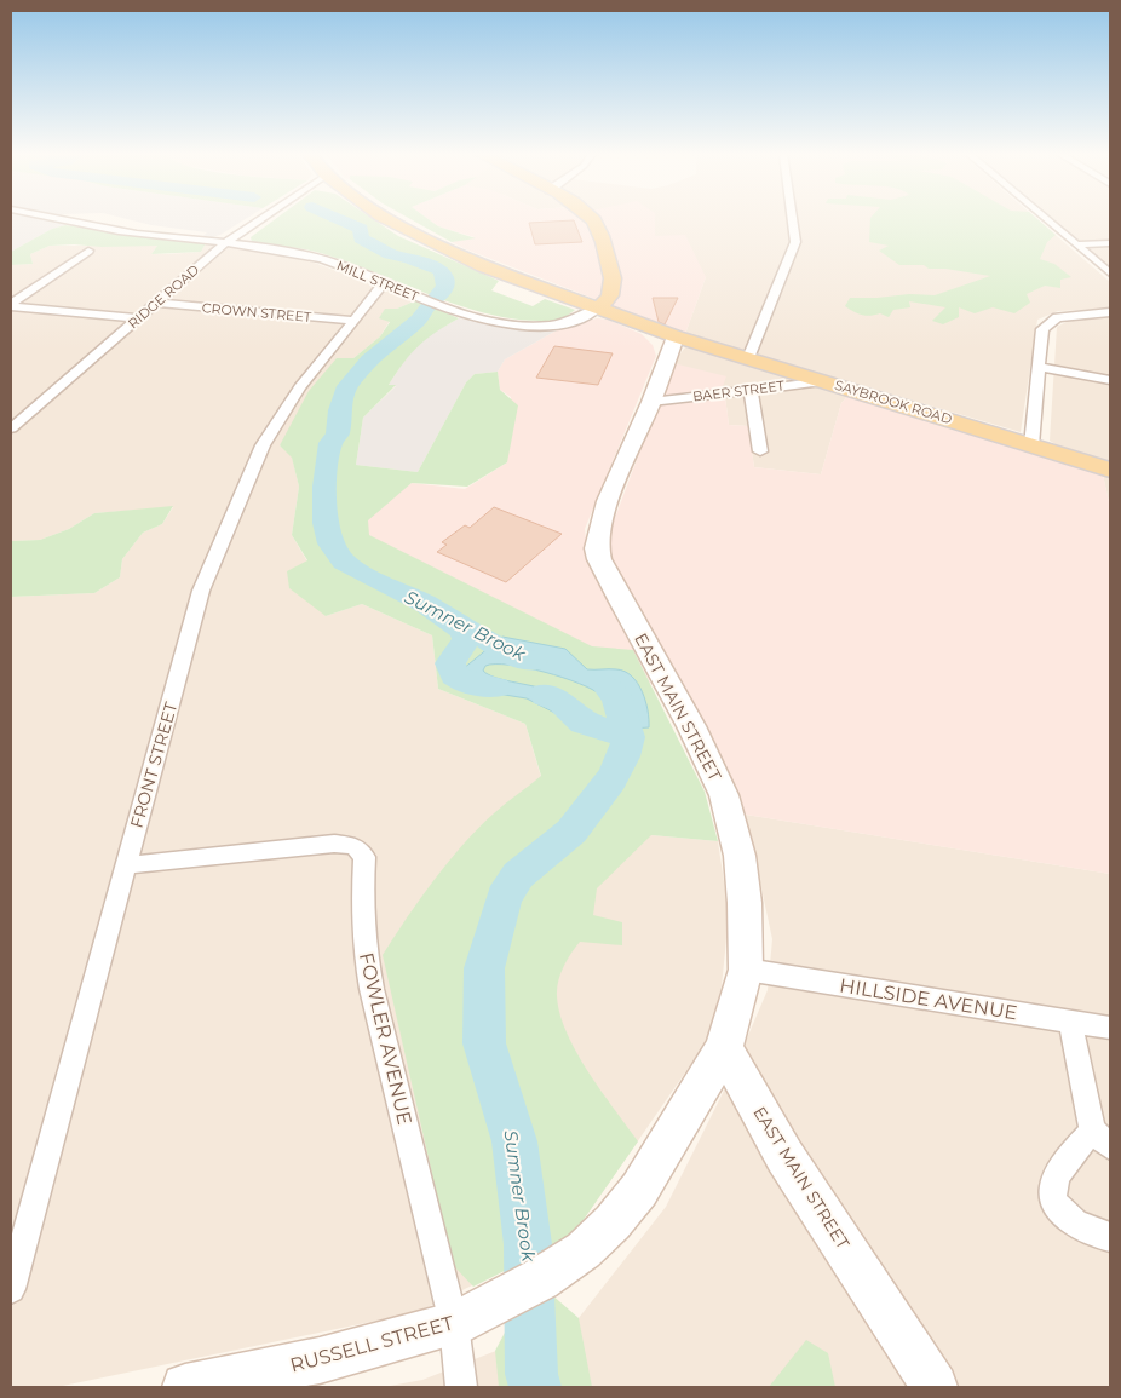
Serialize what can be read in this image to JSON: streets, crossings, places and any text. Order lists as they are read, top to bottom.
{
  "streets": {
    "main road": ["SAYBROOK ROAD", "EAST MAIN STREET", "RUSSELL STREET"],
    "street": [
      "MILL STREET",
      "RIDGE ROAD",
      "CROWN STREET",
      "BAER STREET",
      "FRONT STREET",
      "HILLSIDE AVENUE",
      "FOWLER AVENUE"
    ]
  },
  "crossings": [
    ["MILL STREET", "RIDGE ROAD"],
    ["MILL STREET", "FRONT STREET"],
    ["RIDGE ROAD", "CROWN STREET"],
    ["CROWN STREET", "FRONT STREET"],
    ["BAER STREET", "SAYBROOK ROAD"],
    ["BAER STREET", "EAST MAIN STREET"],
    ["SAYBROOK ROAD", "EAST MAIN STREET"],
    ["EAST MAIN STREET", "HILLSIDE AVENUE"],
    ["EAST MAIN STREET", "RUSSELL STREET"],
    ["FRONT STREET", "FOWLER AVENUE"],
    ["FOWLER AVENUE", "RUSSELL STREET"]
  ],
  "water": ["Sumner Brook"]
}
